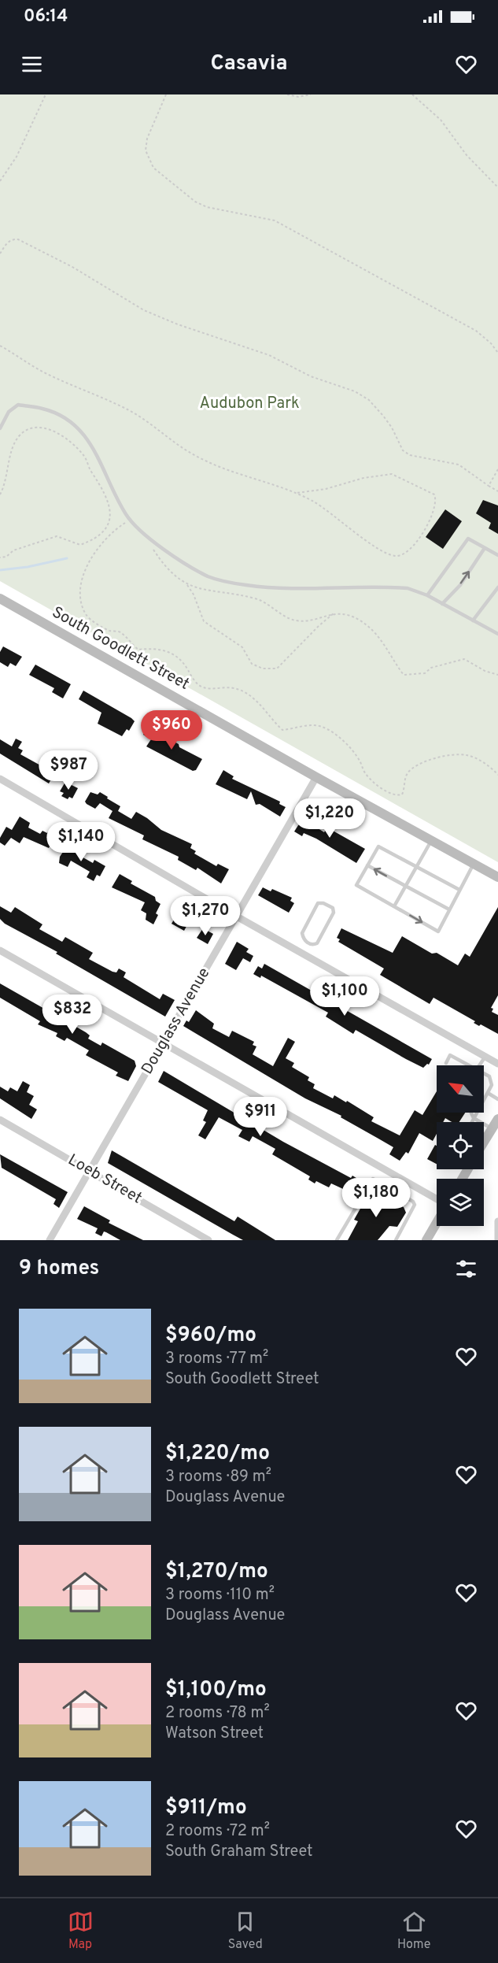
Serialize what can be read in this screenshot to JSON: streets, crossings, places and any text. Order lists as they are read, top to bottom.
{
  "streets": {
    "main road": ["South Goodlett Street"],
    "street": ["Douglass Avenue", "Loeb Street"]
  },
  "crossings": [
    ["South Goodlett Street", "Douglass Avenue"],
    ["Douglass Avenue", "Loeb Street"]
  ],
  "parks": ["Audubon Park"],
  "north": "top left",
  "page": {
    "status": "06:14",
    "header": "Casavia",
    "price": [
      "$960",
      "$987",
      "$1,220",
      "$1,140",
      "$1,270",
      "$1,100",
      "$832",
      "$911",
      "$1,180"
    ],
    "heading": "9 homes",
    "list": [
      {
        "name": "$960/mo",
        "note": "3 rooms · 77 m² · South Goodlett Street"
      },
      {
        "name": "$1,220/mo",
        "note": "3 rooms · 89 m² · Douglass Avenue"
      },
      {
        "name": "$1,270/mo",
        "note": "3 rooms · 110 m² · Douglass Avenue"
      },
      {
        "name": "$1,100/mo",
        "note": "2 rooms · 78 m² · Watson Street"
      },
      {
        "name": "$911/mo",
        "note": "2 rooms · 72 m² · South Graham Street"
      }
    ],
    "tabs": ["Map", "Saved", "Home"]
  }
}
